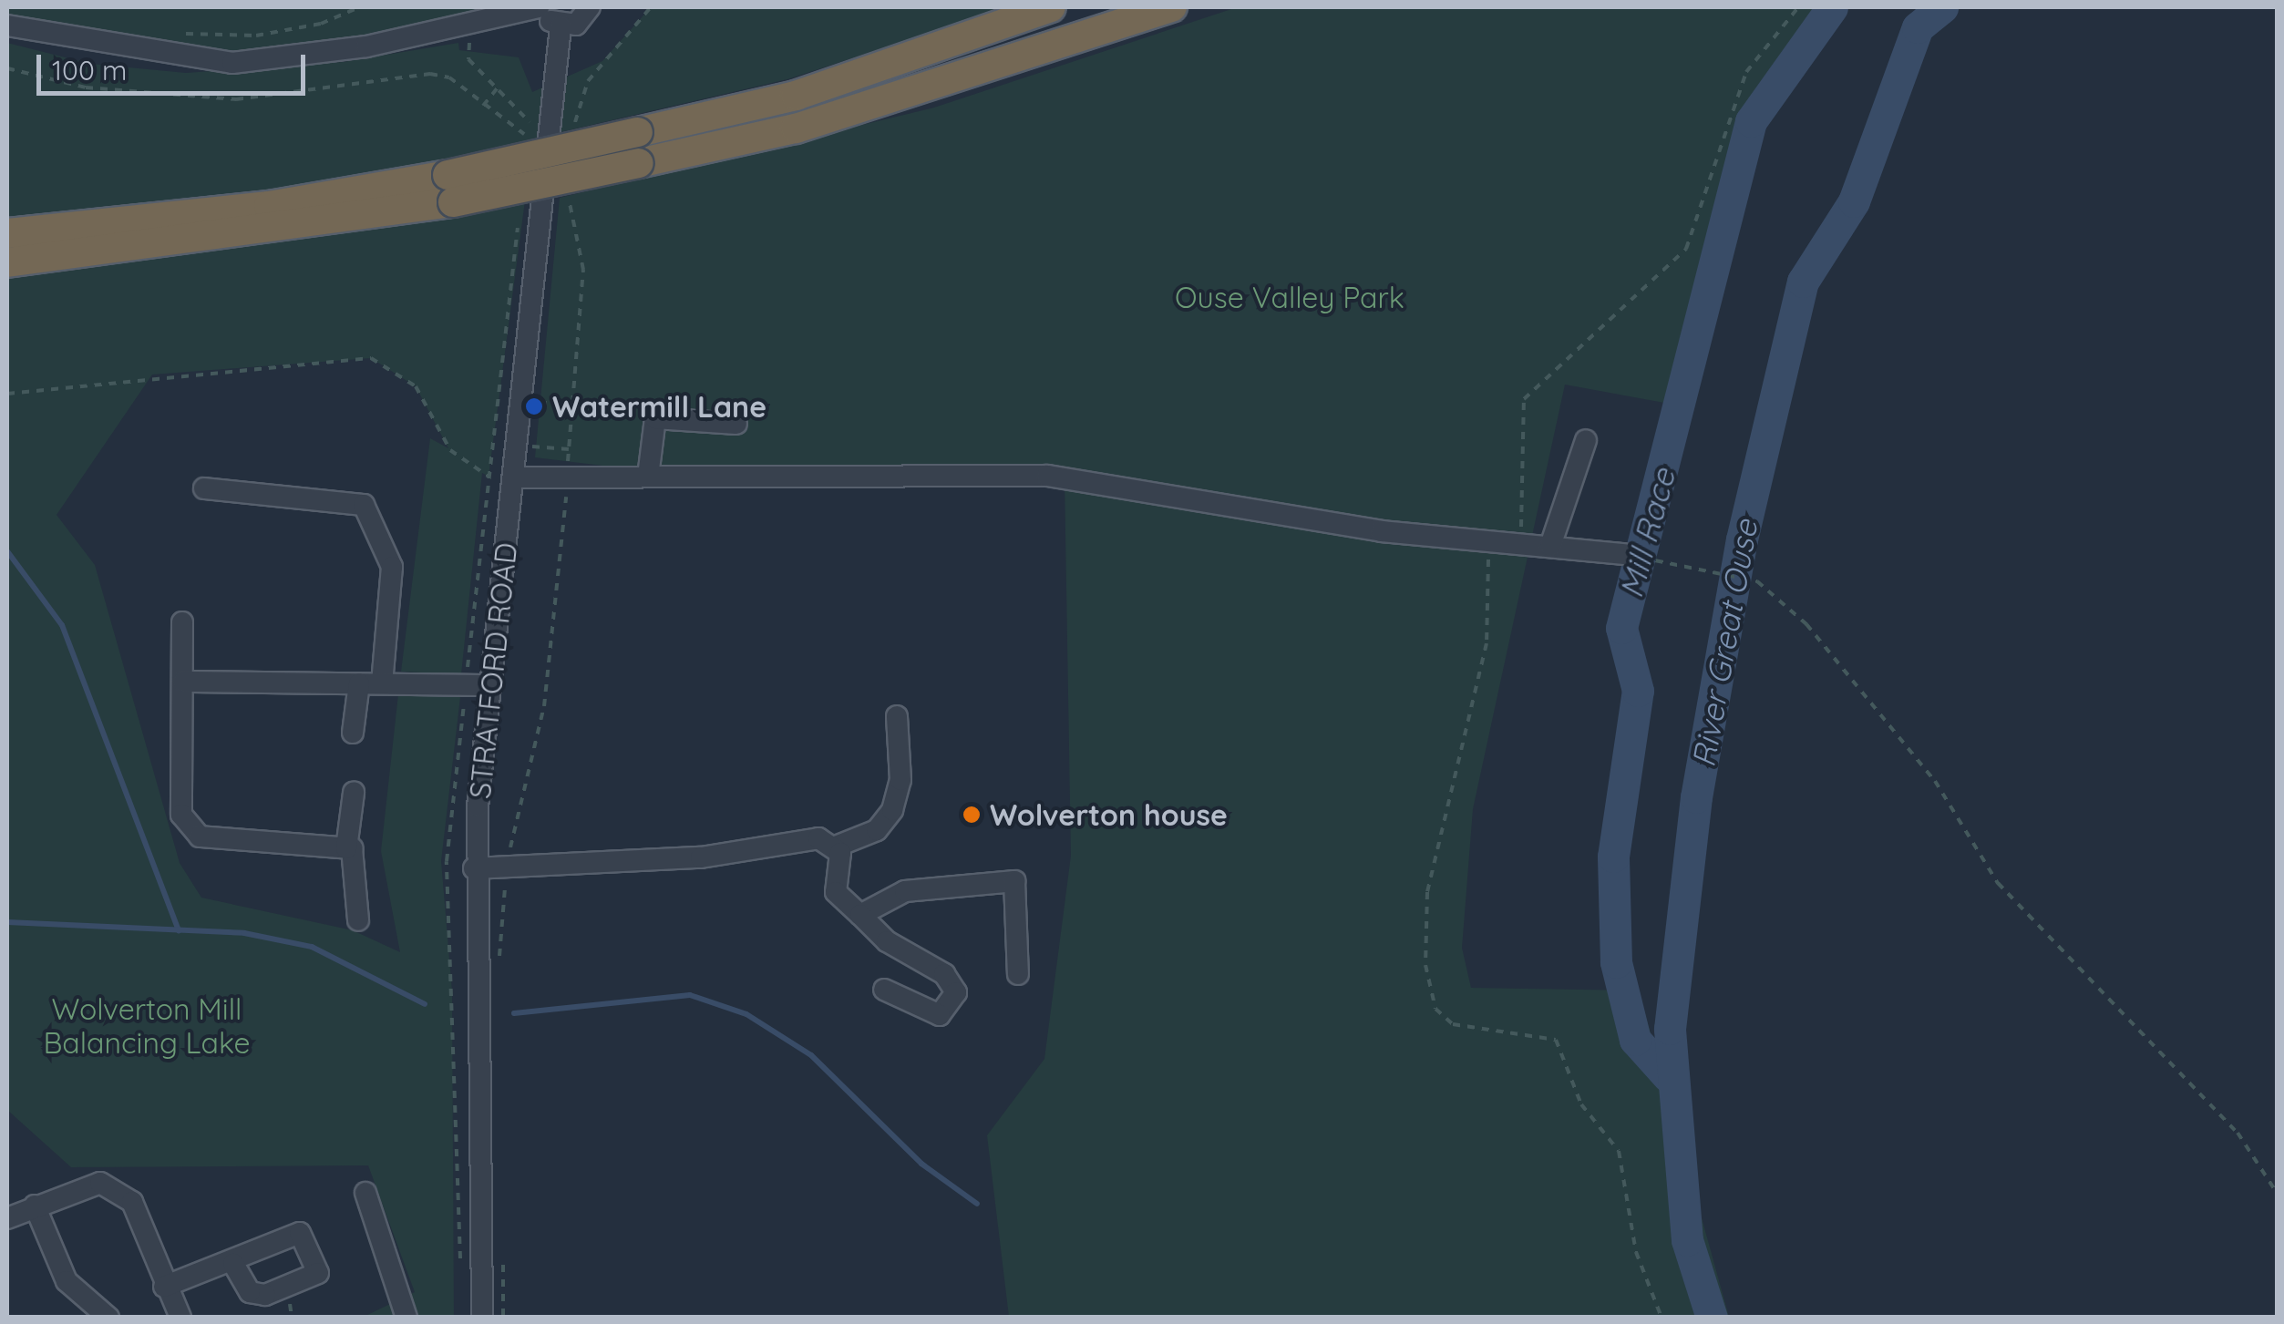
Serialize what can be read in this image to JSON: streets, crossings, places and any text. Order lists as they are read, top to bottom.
{
  "streets": {
    "street": ["STRATFORD ROAD"]
  },
  "water": ["Mill Race", "River Great Ouse"],
  "parks": ["Ouse Valley Park", "Wolverton Mill Balancing Lake"],
  "places": ["Watermill Lane", "Wolverton house"],
  "scale_bar": "100 m"
}
